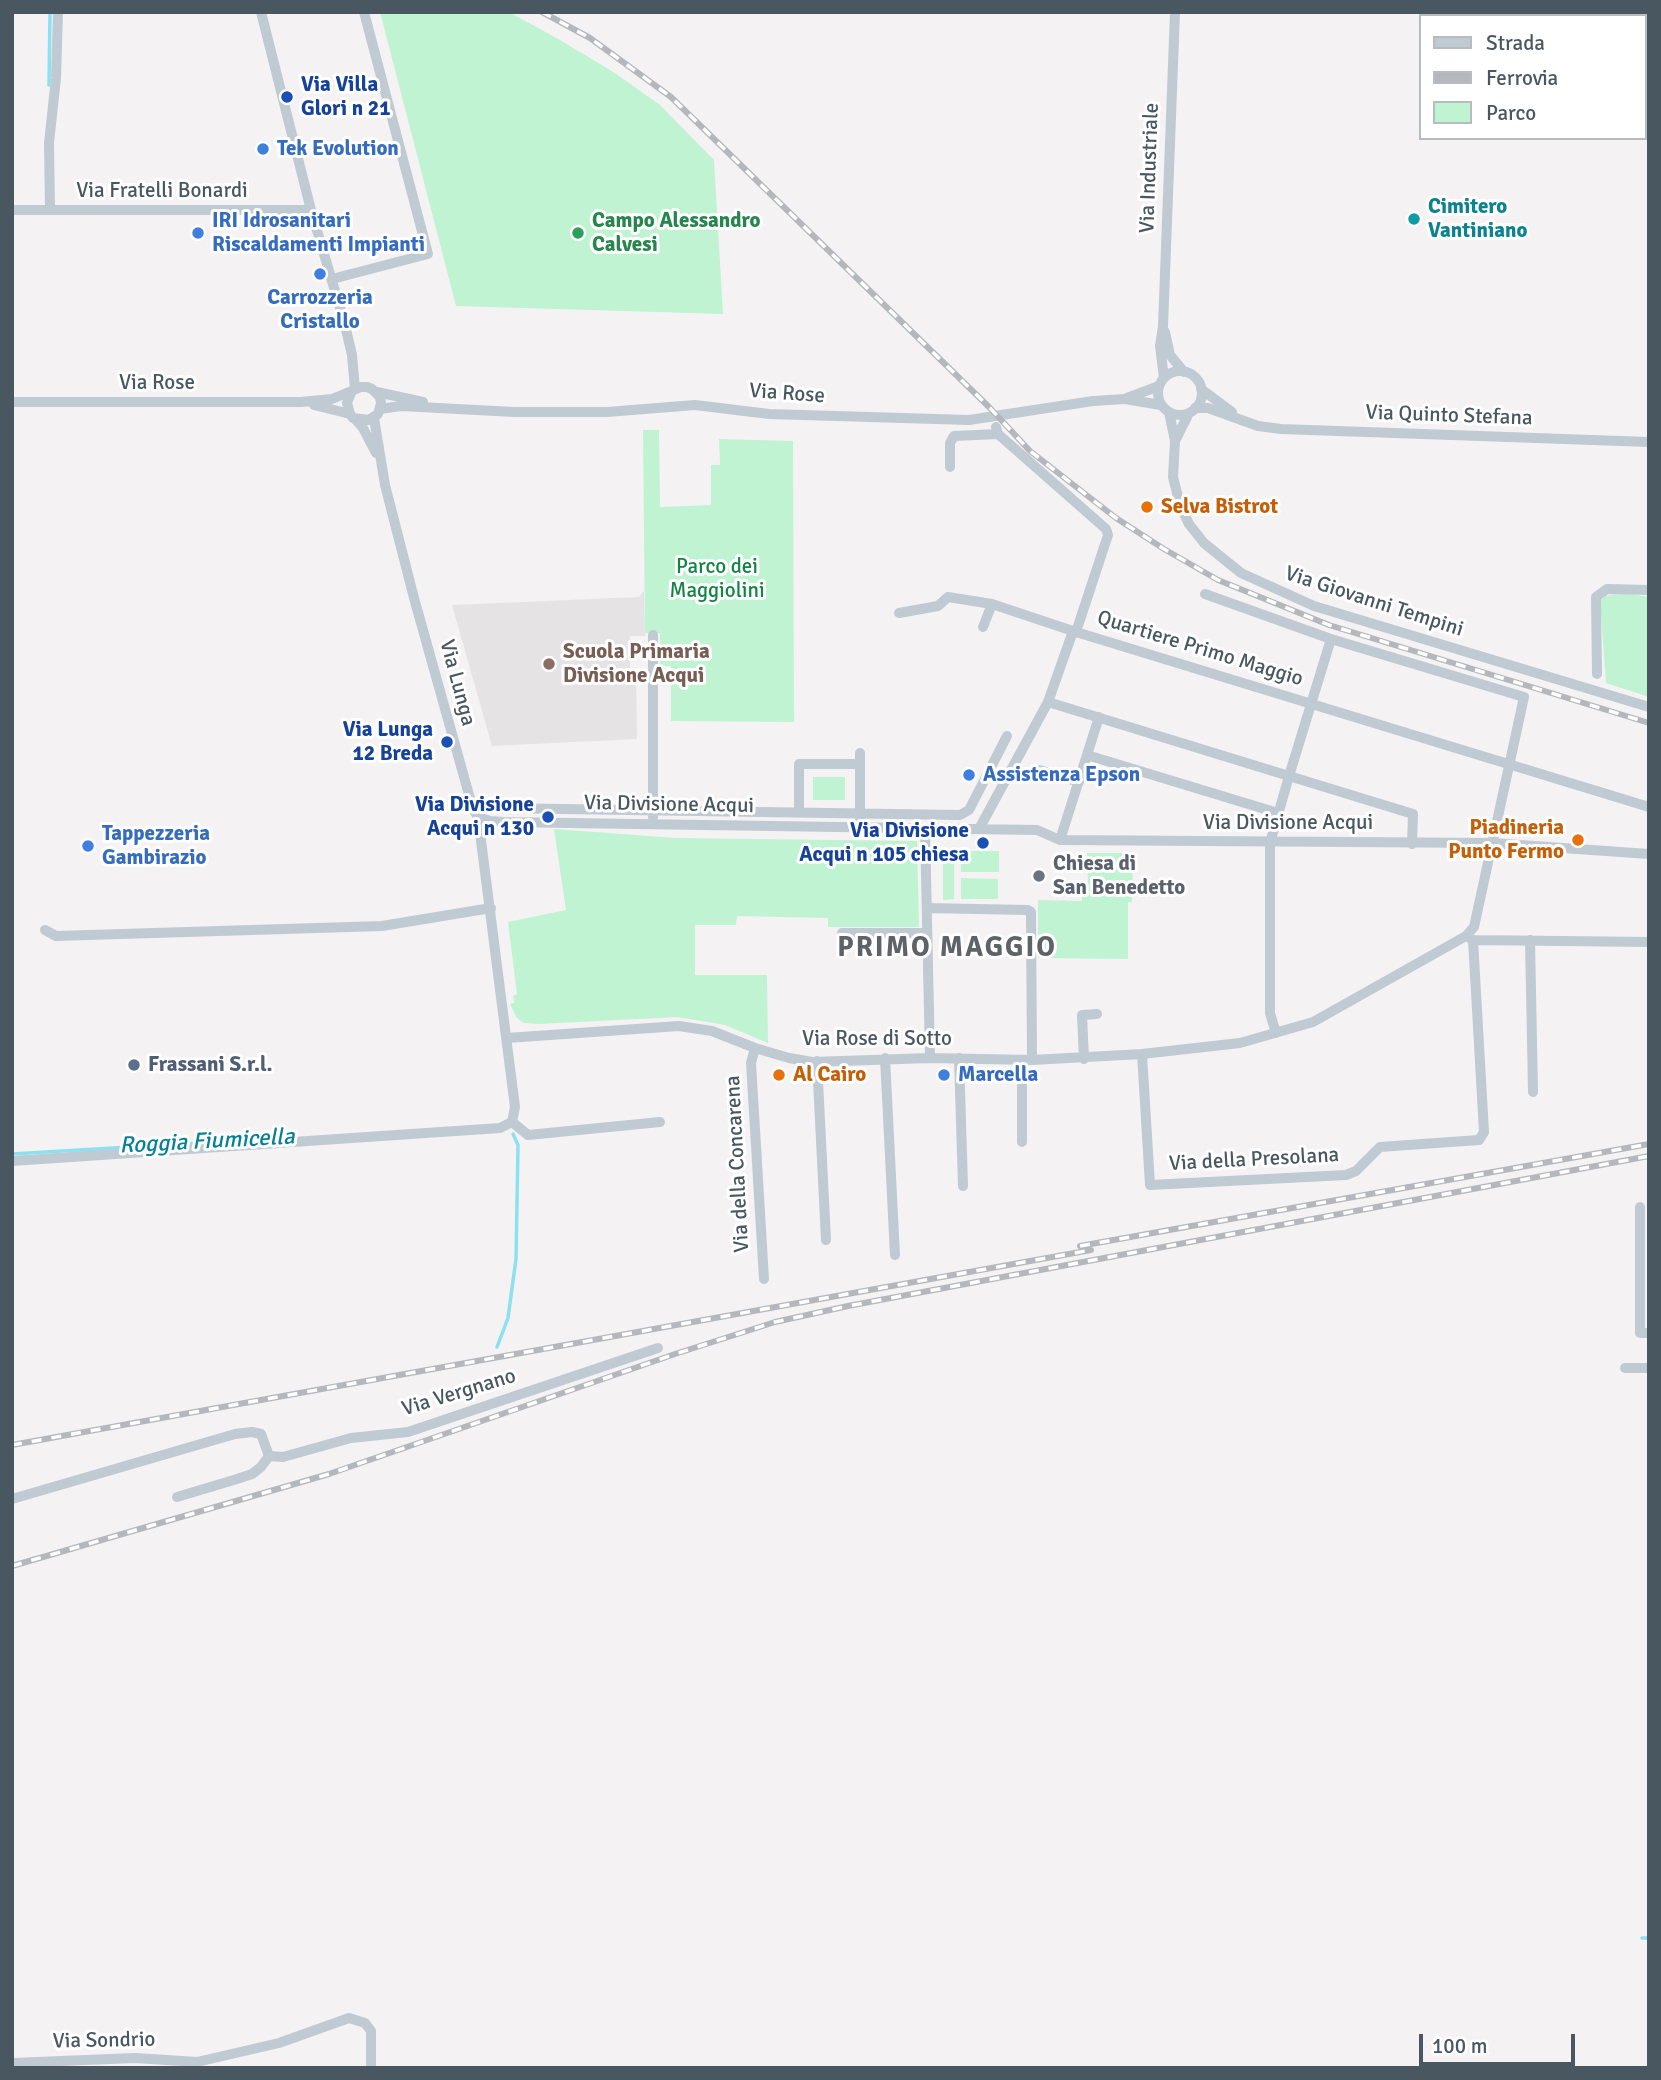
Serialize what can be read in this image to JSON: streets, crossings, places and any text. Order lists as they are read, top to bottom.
{
  "streets": {
    "street": [
      "Via Industriale",
      "Via Fratelli Bonardi",
      "Via Rose",
      "Via Quinto Stefana",
      "Via Giovanni Tempini",
      "Quartiere Primo Maggio",
      "Via Lunga",
      "Via Divisione Acqui",
      "Via Rose di Sotto",
      "Via della Presolana",
      "Via della Concarena",
      "Via Vergnano",
      "Via Sondrio"
    ]
  },
  "crossings": [
    ["Via Industriale", "Via Rose"],
    ["Via Industriale", "Via Quinto Stefana"],
    ["Via Industriale", "Via Giovanni Tempini"],
    ["Via Rose", "Via Quinto Stefana"],
    ["Via Rose", "Via Giovanni Tempini"],
    ["Via Rose", "Via Lunga"],
    ["Via Quinto Stefana", "Via Giovanni Tempini"],
    ["Quartiere Primo Maggio", "Via Divisione Acqui"],
    ["Quartiere Primo Maggio", "Via Rose di Sotto"],
    ["Via Lunga", "Via Divisione Acqui"],
    ["Via Lunga", "Via Rose di Sotto"],
    ["Via Rose di Sotto", "Via della Presolana"],
    ["Via Rose di Sotto", "Via della Concarena"]
  ],
  "districts": ["PRIMO MAGGIO"],
  "water": ["Roggia Fiumicella"],
  "parks": ["Parco dei Maggiolini"],
  "places": [
    "Via Villa Glori n 21",
    "Tek Evolution",
    "Cimitero Vantiniano",
    "IRI Idrosanitari Riscaldamenti Impianti",
    "Campo Alessandro Calvesi",
    "Carrozzeria Cristallo",
    "Selva Bistrot",
    "Scuola Primaria Divisione Acqui",
    "Via Lunga 12 Breda",
    "Assistenza Epson",
    "Via Divisione Acqui n 130",
    "Piadineria Punto Fermo",
    "Via Divisione Acqui n 105 chiesa",
    "Tappezzeria Gambirazio",
    "Chiesa di San Benedetto",
    "Frassani S.r.l.",
    "Al Cairo",
    "Marcella"
  ],
  "legend": ["Strada", "Ferrovia", "Parco"],
  "scale_bar": "100 m"
}
